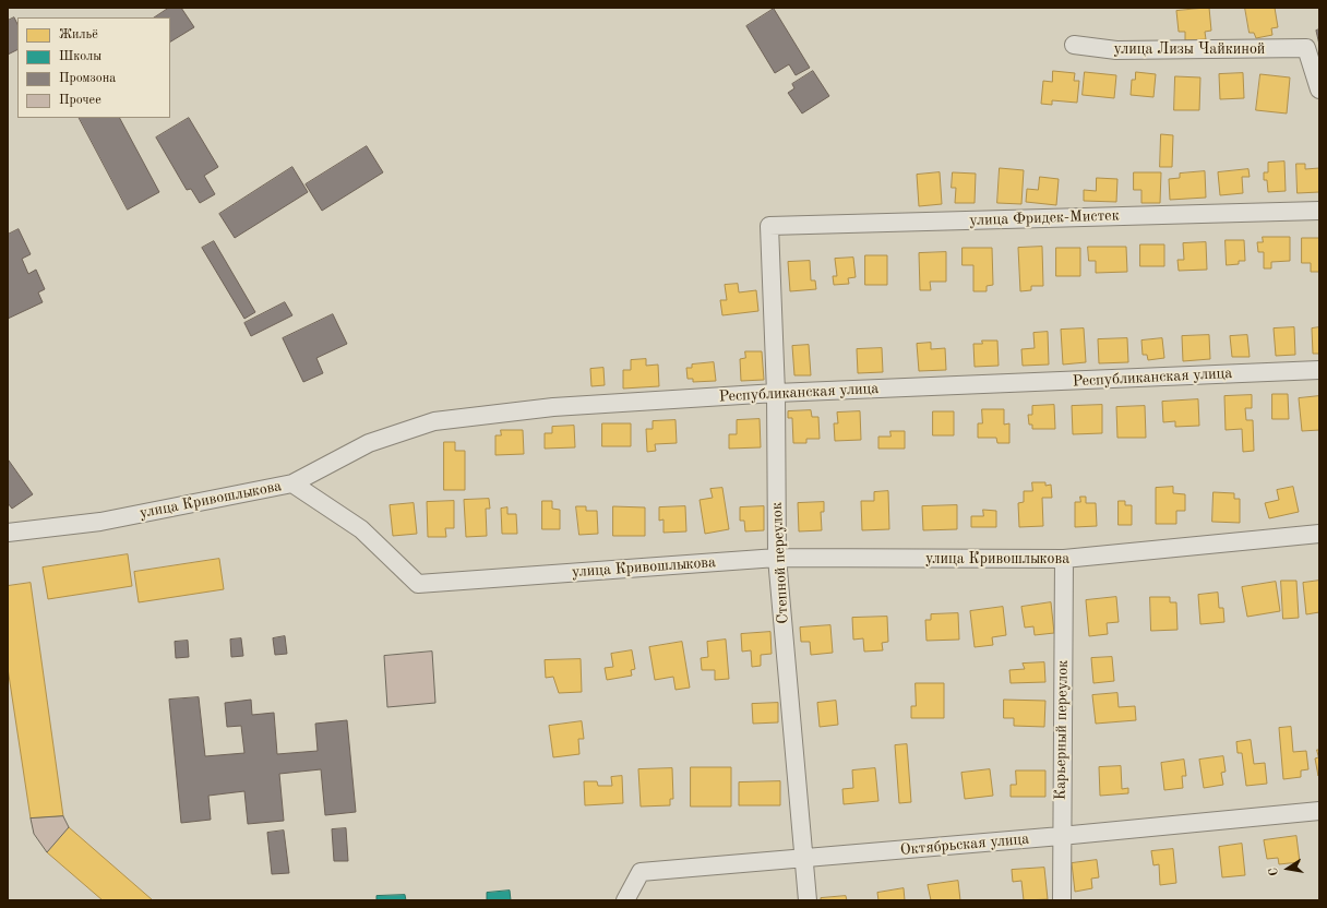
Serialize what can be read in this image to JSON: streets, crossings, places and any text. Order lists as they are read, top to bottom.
{
  "streets": {
    "street": [
      "улица Лизы Чайкиной",
      "улица Фридек-Мистек",
      "Республиканская улица",
      "улица Кривошлыкова",
      "Степной переулок",
      "Карьерный переулок",
      "Октябрьская улица"
    ]
  },
  "crossings": [
    ["улица Фридек-Мистек", "Степной переулок"],
    ["Республиканская улица", "улица Кривошлыкова"],
    ["Республиканская улица", "Степной переулок"],
    ["улица Кривошлыкова", "Степной переулок"],
    ["улица Кривошлыкова", "Карьерный переулок"],
    ["Степной переулок", "Октябрьская улица"],
    ["Карьерный переулок", "Октябрьская улица"]
  ],
  "legend": [
    "Жильё",
    "Школы",
    "Промзона",
    "Прочее"
  ],
  "north": "left"
}
